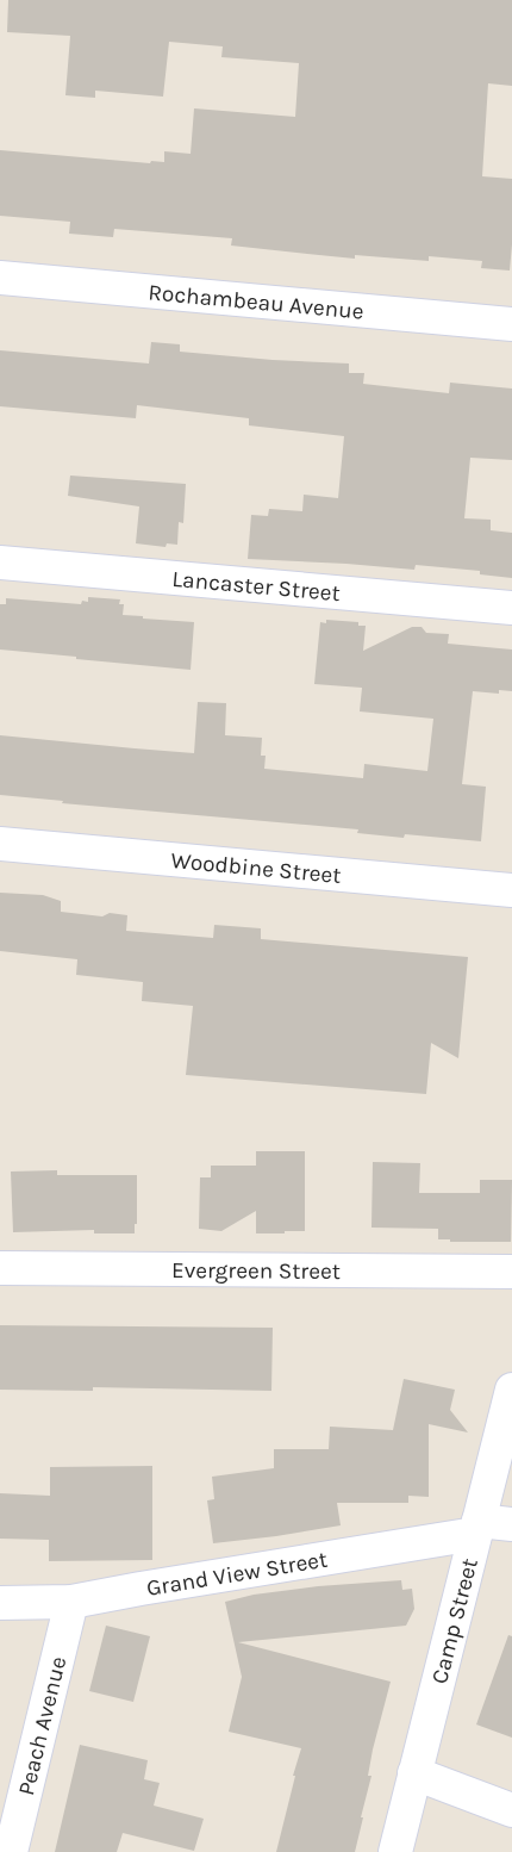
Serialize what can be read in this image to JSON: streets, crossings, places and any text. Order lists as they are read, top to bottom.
{
  "streets": {
    "street": [
      "Rochambeau Avenue",
      "Lancaster Street",
      "Woodbine Street",
      "Evergreen Street",
      "Grand View Street",
      "Camp Street",
      "Peach Avenue"
    ]
  },
  "crossings": [
    ["Grand View Street", "Camp Street"],
    ["Grand View Street", "Peach Avenue"]
  ]
}
